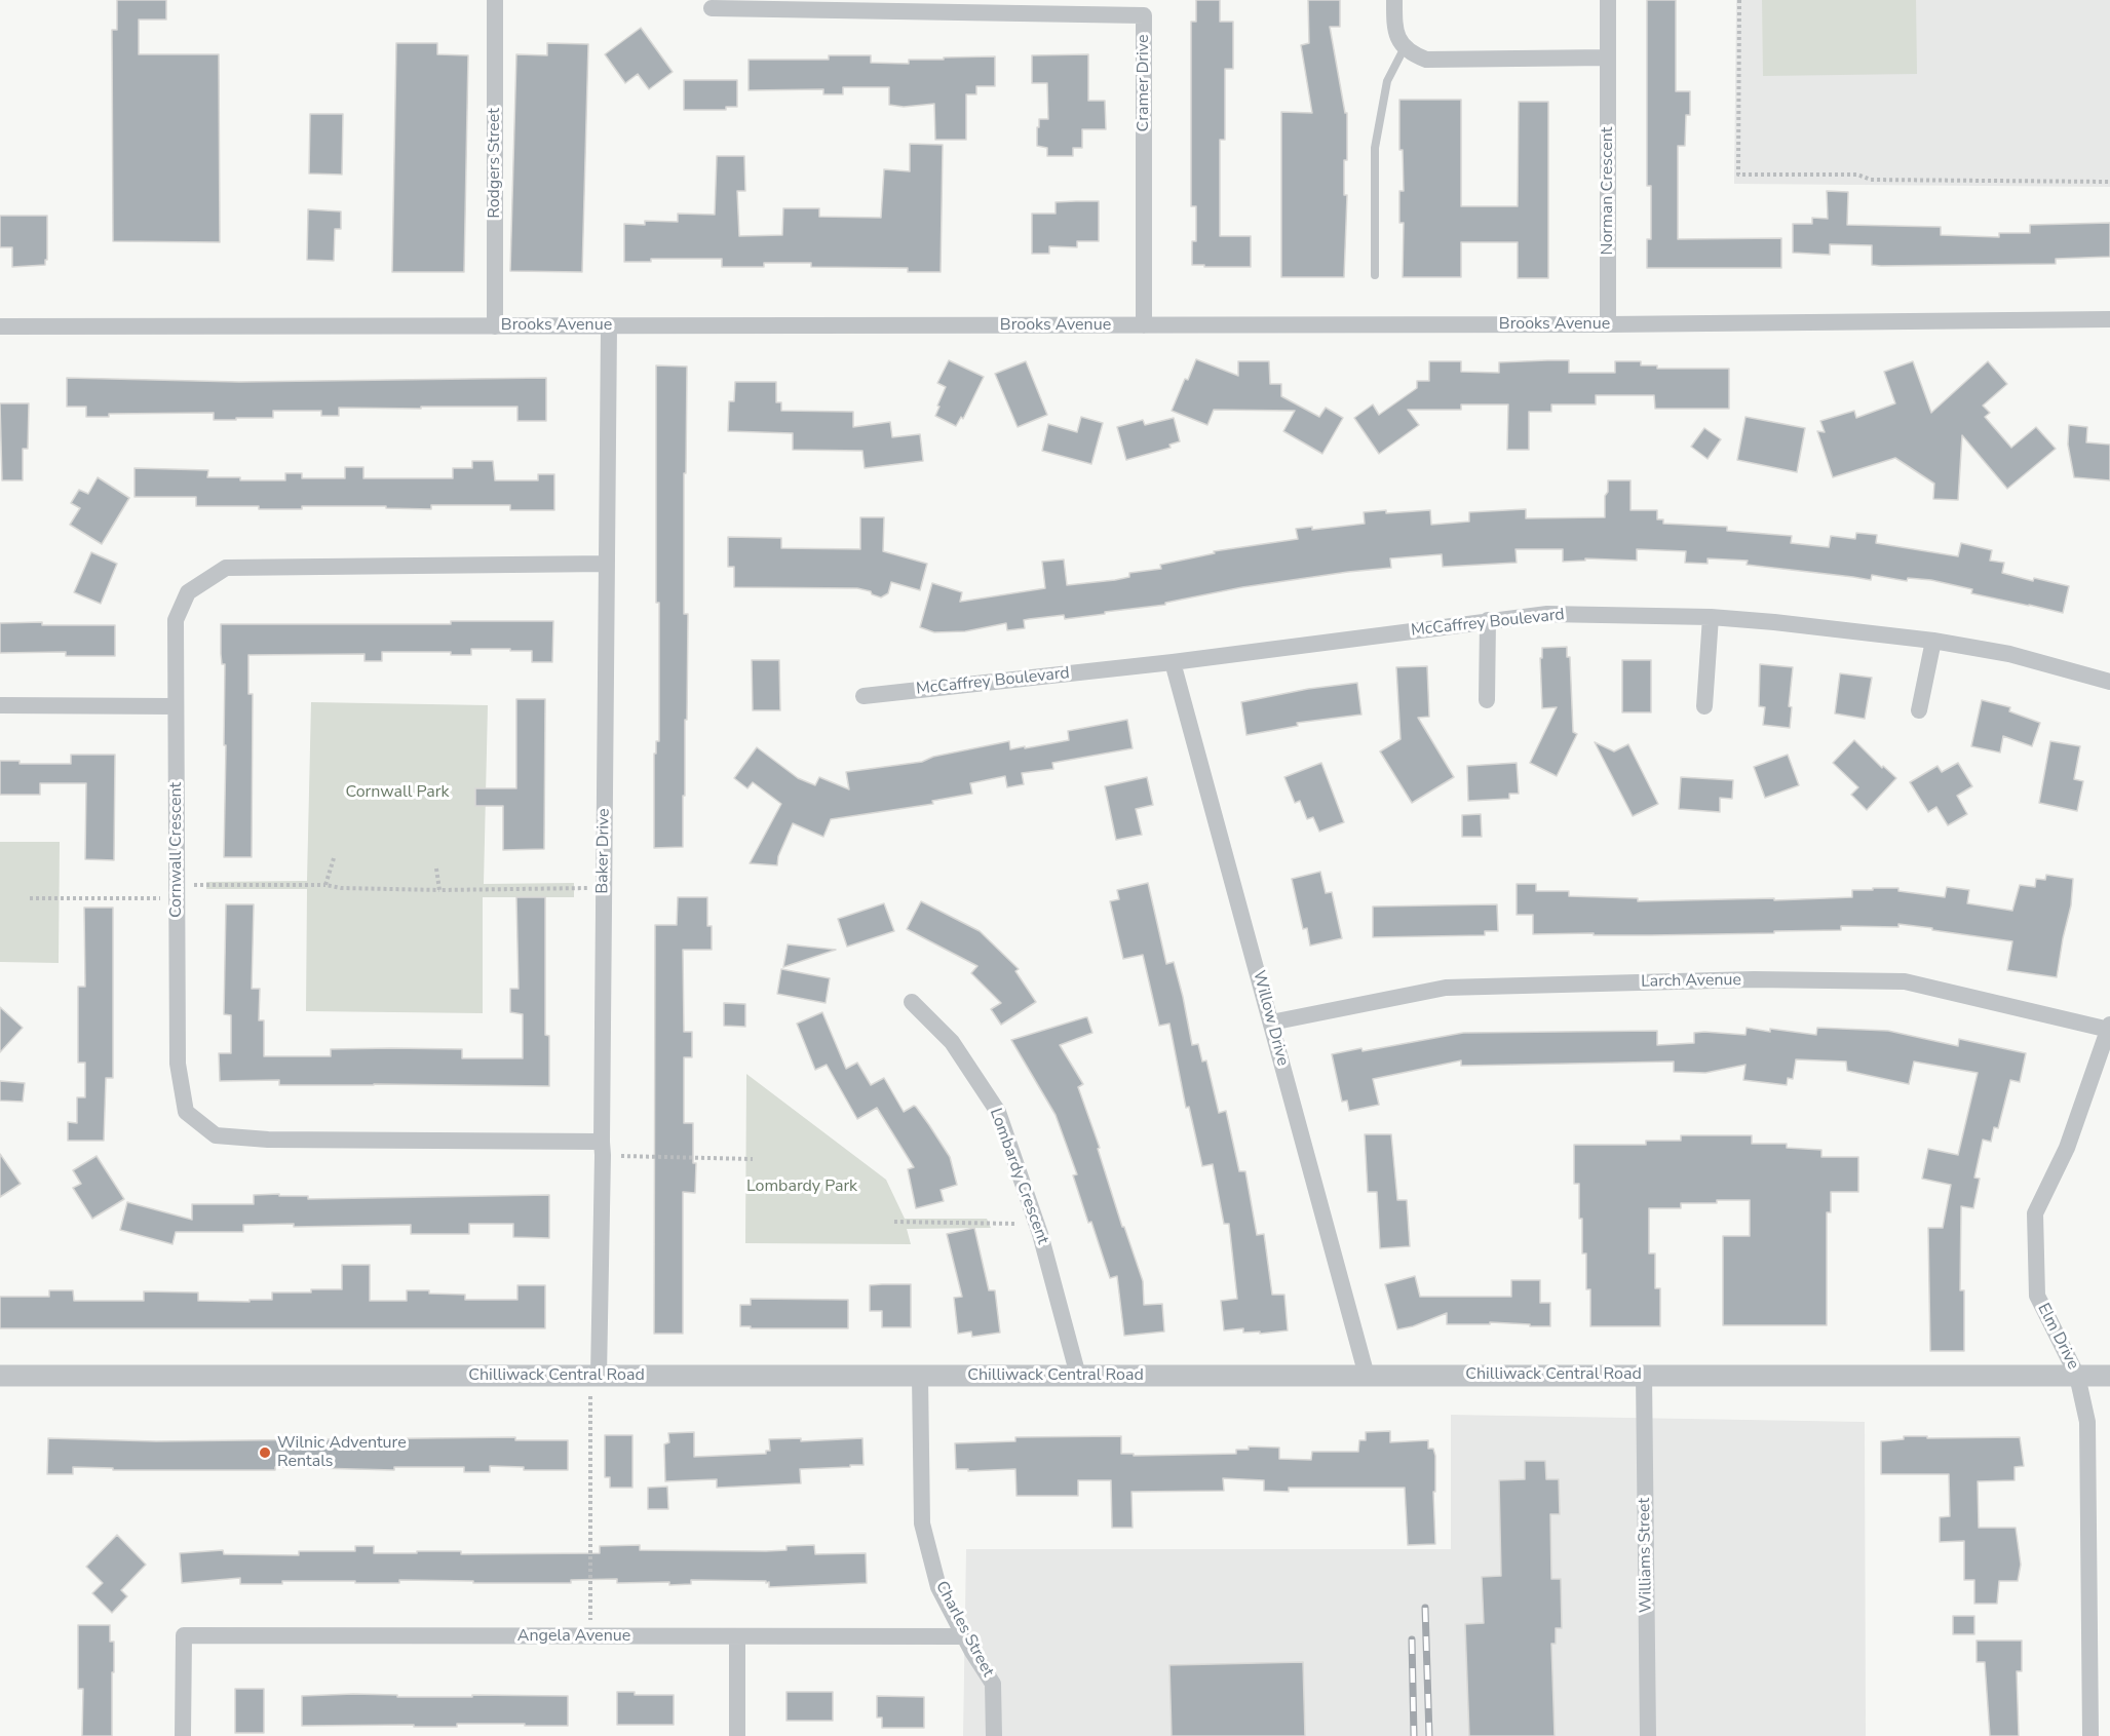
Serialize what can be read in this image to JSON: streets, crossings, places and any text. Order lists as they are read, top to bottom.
{
  "streets": {
    "street": [
      "Cramer Drive",
      "Rodgers Street",
      "Norman Crescent",
      "Brooks Avenue",
      "McCaffrey Boulevard",
      "Cornwall Crescent",
      "Baker Drive",
      "Larch Avenue",
      "Willow Drive",
      "Lombardy Crescent",
      "Elm Drive",
      "Chilliwack Central Road",
      "Williams Street",
      "Charles Street",
      "Angela Avenue"
    ]
  },
  "crossings": [
    ["Cramer Drive", "Brooks Avenue"],
    ["Rodgers Street", "Brooks Avenue"],
    ["Norman Crescent", "Brooks Avenue"],
    ["Brooks Avenue", "Baker Drive"],
    ["McCaffrey Boulevard", "Willow Drive"],
    ["Cornwall Crescent", "Baker Drive"],
    ["Baker Drive", "Chilliwack Central Road"],
    ["Larch Avenue", "Willow Drive"],
    ["Larch Avenue", "Elm Drive"],
    ["Willow Drive", "Chilliwack Central Road"],
    ["Lombardy Crescent", "Chilliwack Central Road"],
    ["Elm Drive", "Chilliwack Central Road"],
    ["Chilliwack Central Road", "Williams Street"],
    ["Chilliwack Central Road", "Charles Street"],
    ["Charles Street", "Angela Avenue"]
  ],
  "parks": ["Cornwall Park", "Lombardy Park"],
  "places": ["Wilnic Adventure Rentals"]
}
